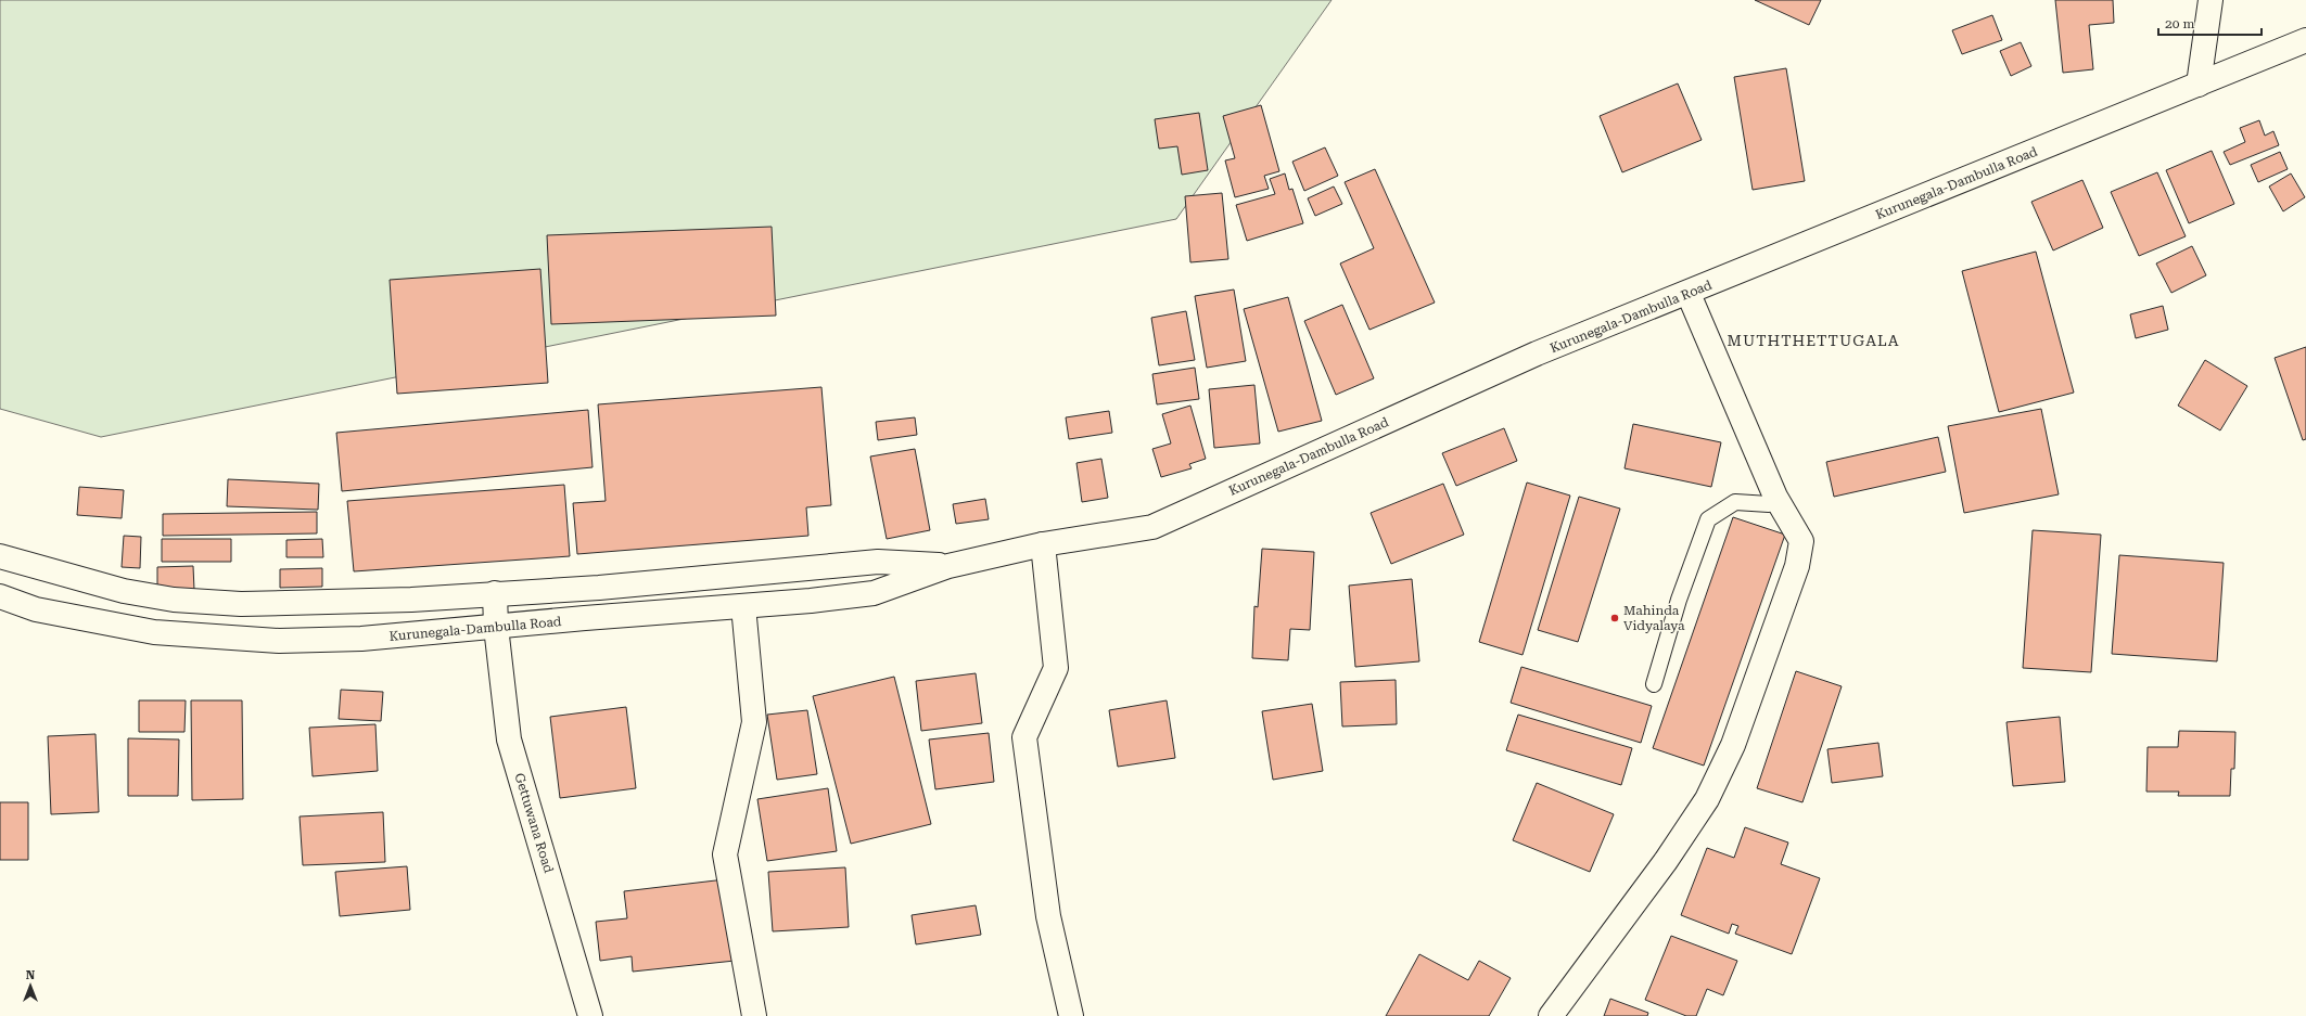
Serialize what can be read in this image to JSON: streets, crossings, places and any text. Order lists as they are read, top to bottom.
{
  "streets": {
    "main road": ["Kurunegala-Dambulla Road", "Gettuwana Road"]
  },
  "crossings": [
    ["Kurunegala-Dambulla Road", "Gettuwana Road"]
  ],
  "districts": ["MUTHTHETTUGALA"],
  "places": ["Mahinda Vidyalaya"],
  "scale_bar": "20 m",
  "north": "top"
}
